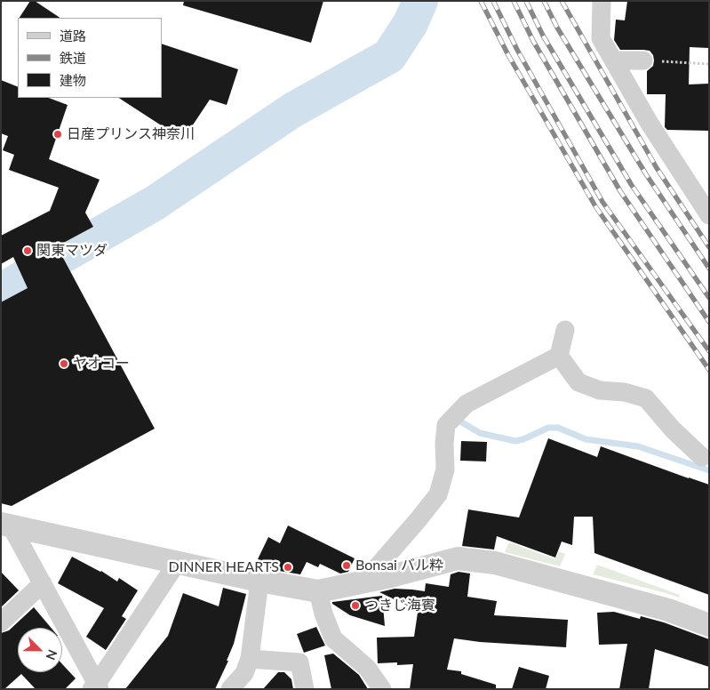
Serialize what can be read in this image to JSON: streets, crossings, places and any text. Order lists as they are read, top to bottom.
{
  "places": [
    "日産プリンス神奈川",
    "関東マツダ",
    "ヤオコー",
    "Bonsai バル粋",
    "DINNER HEARTS",
    "つきじ海賓"
  ],
  "legend": ["道路", "鉄道", "建物"],
  "north": "bottom right"
}
